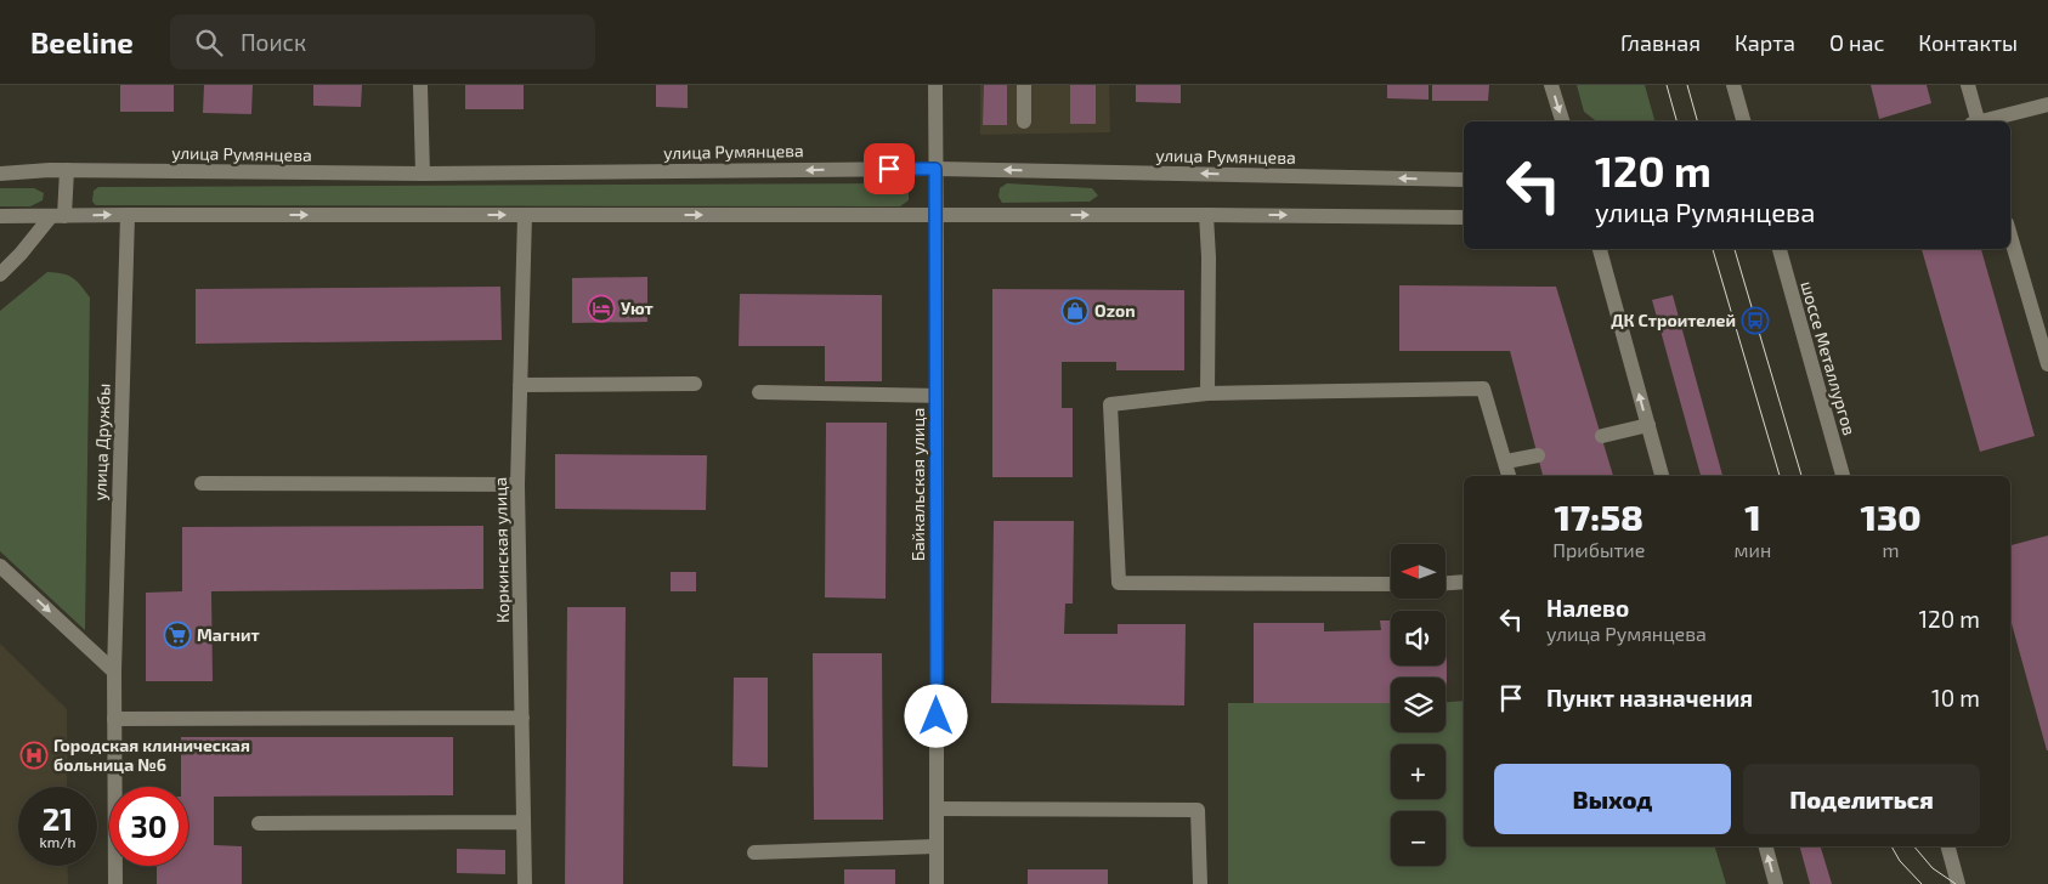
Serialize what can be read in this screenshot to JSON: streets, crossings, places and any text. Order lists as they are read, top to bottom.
{
  "streets": {
    "main road": [
      "улица Румянцева",
      "шоссе Металлургов",
      "улица Дружбы",
      "Байкальская улица",
      "Коркинская улица"
    ]
  },
  "crossings": [
    ["улица Румянцева", "Байкальская улица"]
  ],
  "places": {
    "hotel": ["Уют"],
    "shop": ["Ozon"],
    "bus stop": ["ДК Строителей"],
    "supermarket": ["Магнит"],
    "hospital": ["Городская клиническая больница №6"]
  },
  "north": "left",
  "page": {
    "header": "Beeline",
    "search": "Поиск",
    "nav": [
      "Главная",
      "Карта",
      "О нас",
      "Контакты"
    ],
    "turn": ["120 m", "улица Румянцева"],
    "eta": [
      "17:58",
      "Прибытие",
      "1",
      "мин",
      "130",
      "m"
    ],
    "map_buttons": ["+", "−"],
    "list": [
      {
        "name": "Налево",
        "note": "улица Румянцева",
        "value": "120 m"
      },
      {
        "name": "Пункт назначения",
        "value": "10 m"
      }
    ],
    "buttons": ["Выход", "Поделиться"],
    "speed": "21 km/h",
    "limit": "30"
  }
}
